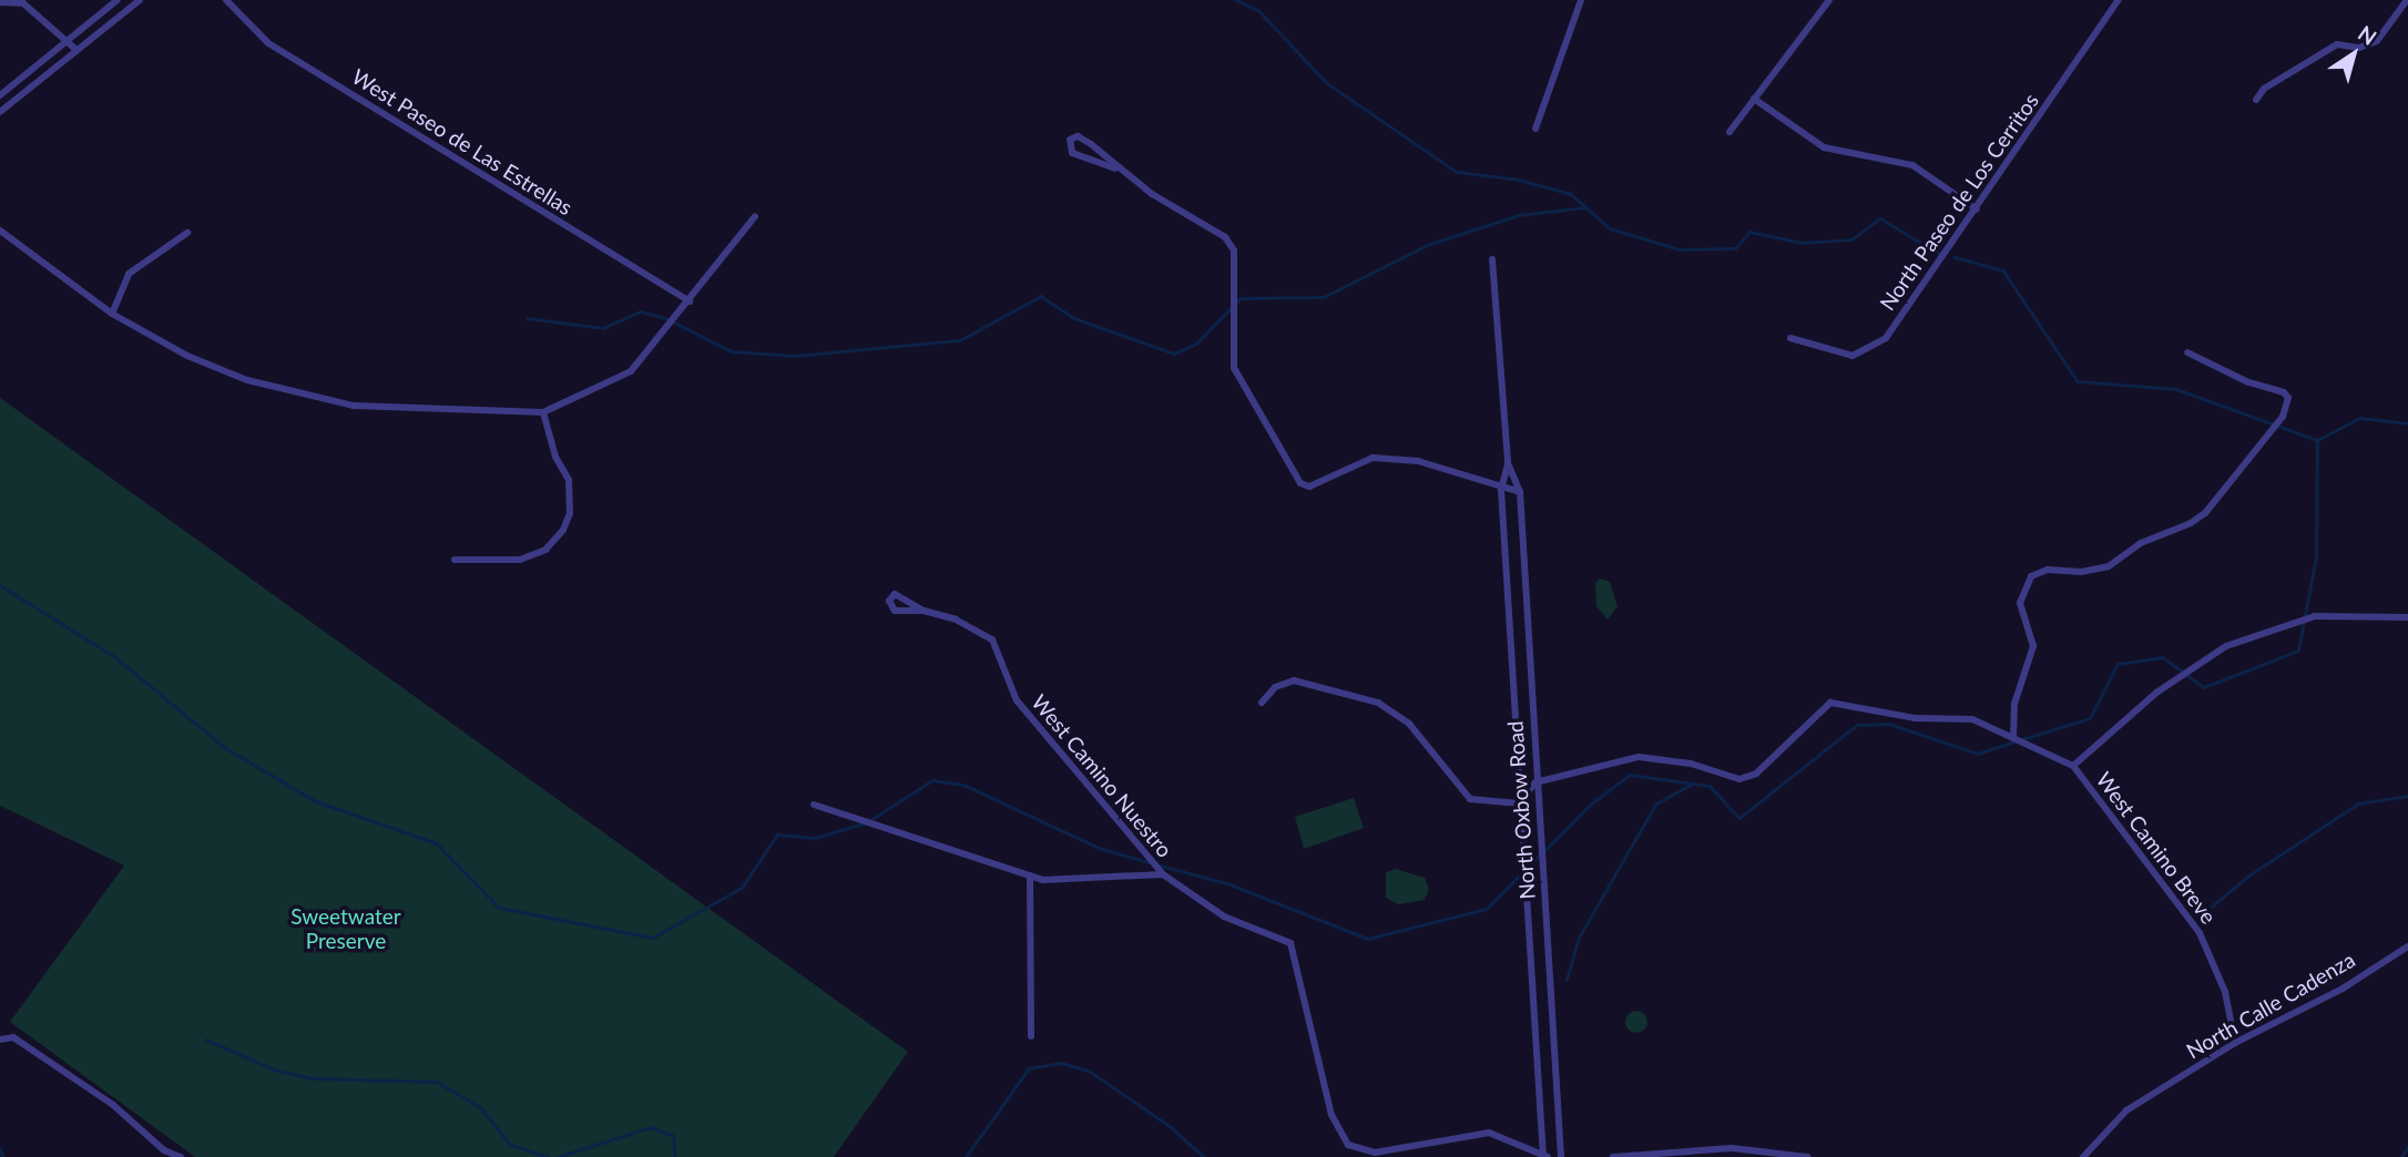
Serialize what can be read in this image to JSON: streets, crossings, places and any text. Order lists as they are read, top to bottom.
{
  "streets": {
    "street": [
      "West Paseo de Las Estrellas",
      "North Paseo de Los Cerritos",
      "West Camino Nuestro",
      "North Oxbow Road",
      "West Camino Breve",
      "North Calle Cadenza"
    ]
  },
  "crossings": [
    ["West Camino Nuestro", "North Oxbow Road"],
    ["West Camino Breve", "North Calle Cadenza"]
  ],
  "parks": ["Sweetwater Preserve"],
  "north": "top right"
}
